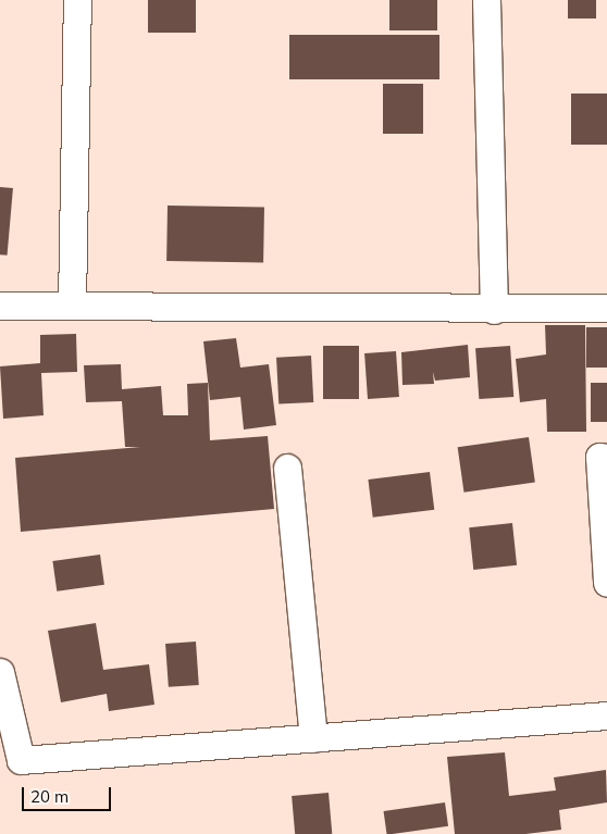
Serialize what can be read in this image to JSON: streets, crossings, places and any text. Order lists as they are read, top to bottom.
{
  "scale_bar": "20 m"
}
